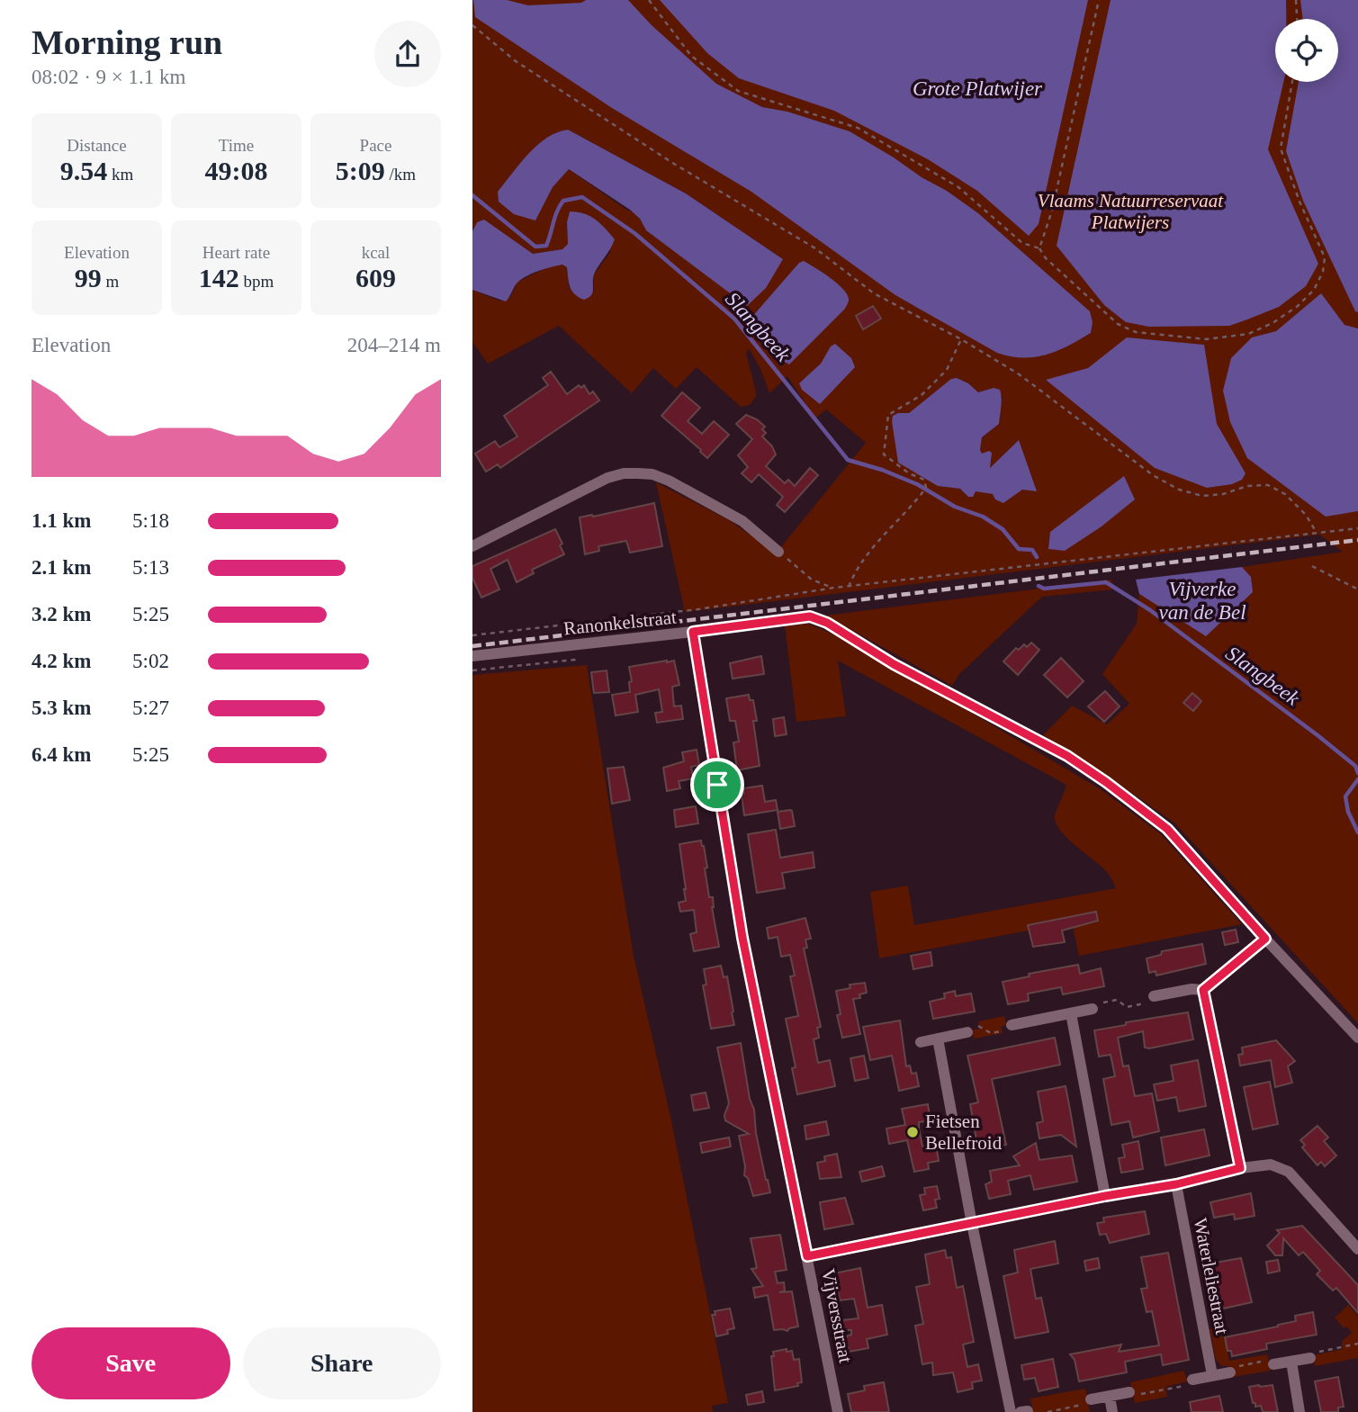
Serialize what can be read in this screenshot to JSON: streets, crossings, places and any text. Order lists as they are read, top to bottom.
{
  "streets": {
    "street": ["Ranonkelstraat", "Waterleliestraat", "Vijversstraat"]
  },
  "crossings": [
    ["Ranonkelstraat", "Vijversstraat"]
  ],
  "water": ["Grote Platwijer", "Slangbeek", "Vijverke van de Bel"],
  "parks": ["Vlaams Natuurreservaat Platwijers"],
  "places": ["Fietsen Bellefroid"],
  "page": {
    "heading": ["Morning run", "08:02 · 9 × 1.1 km"],
    "stats": [
      ["Distance", "9.54 km"],
      ["Time", "49:08"],
      ["Pace", "5:09 /km"],
      ["Elevation", "99 m"],
      ["Heart rate", "142 bpm"],
      ["kcal", "609"]
    ],
    "chart": ["Elevation", "204–214 m"],
    "list": [
      {
        "name": "1.1 km",
        "note": "5:18"
      },
      {
        "name": "2.1 km",
        "note": "5:13"
      },
      {
        "name": "3.2 km",
        "note": "5:25"
      },
      {
        "name": "4.2 km",
        "note": "5:02"
      },
      {
        "name": "5.3 km",
        "note": "5:27"
      },
      {
        "name": "6.4 km",
        "note": "5:25"
      }
    ],
    "buttons": ["Save", "Share"]
  }
}
